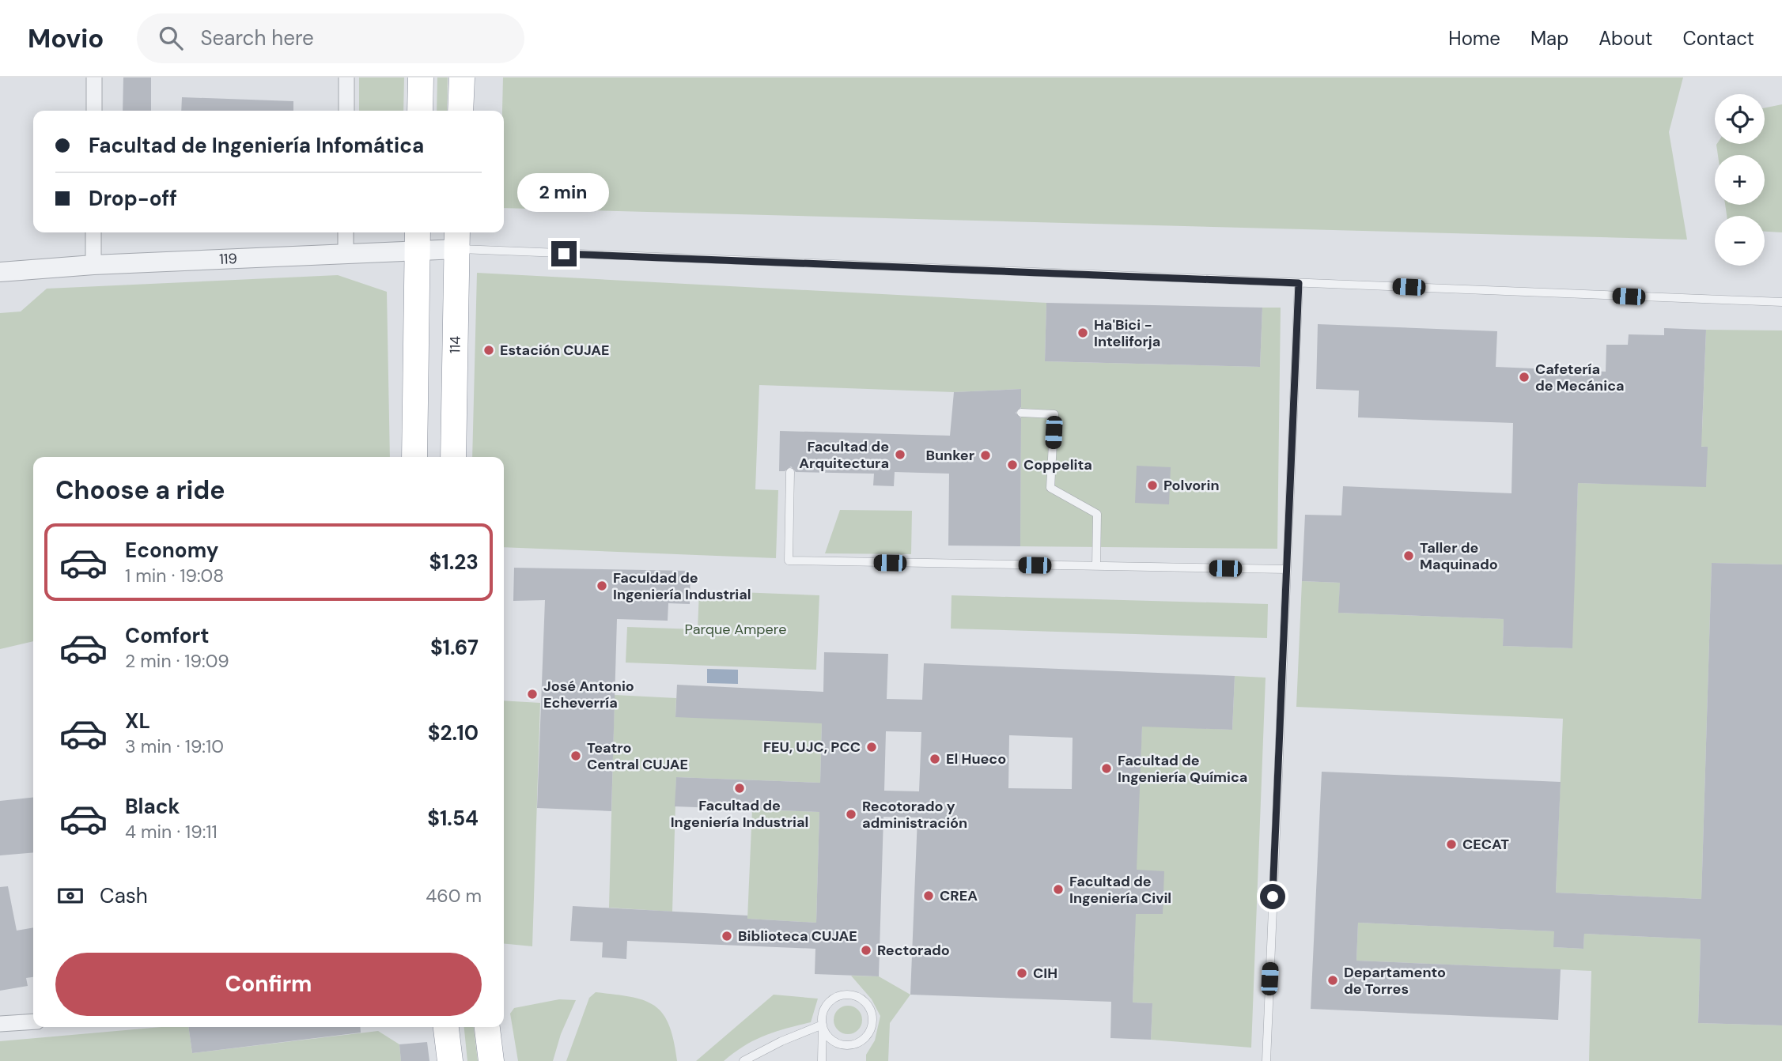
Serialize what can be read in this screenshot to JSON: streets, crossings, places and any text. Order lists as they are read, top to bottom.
{
  "streets": {
    "highway": ["114"],
    "street": ["119"]
  },
  "crossings": [
    ["119", "114"]
  ],
  "parks": ["Parque Ampere"],
  "places": [
    "Ha'Bici - Inteliforja",
    "Estación CUJAE",
    "Cafetería de Mecánica",
    "Facultad de Arquitectura",
    "Bunker",
    "Coppelita",
    "Polvorin",
    "Taller de Maquinado",
    "Faculdad de Ingeniería Industrial",
    "José Antonio Echeverría",
    "FEU, UJC, PCC",
    "Teatro Central CUJAE",
    "El Hueco",
    "Facultad de Ingeniería Química",
    "Facultad de Ingeniería Industrial",
    "Recotorado y administración",
    "CECAT",
    "Facultad de Ingeniería Civil",
    "CREA",
    "Biblioteca CUJAE",
    "Rectorado",
    "CIH",
    "Departamento de Torres"
  ],
  "page": {
    "header": "Movio",
    "search": "Search here",
    "nav": [
      "Home",
      "Map",
      "About",
      "Contact"
    ],
    "map_buttons": ["+", "−"],
    "banner": ["Facultad de Ingeniería Infomática", "Drop-off"],
    "bubble": "2 min",
    "heading": "Choose a ride",
    "list": [
      {
        "name": "Economy",
        "note": "1 min · 19:08",
        "value": "$1.23"
      },
      {
        "name": "Comfort",
        "note": "2 min · 19:09",
        "value": "$1.67"
      },
      {
        "name": "XL",
        "note": "3 min · 19:10",
        "value": "$2.10"
      },
      {
        "name": "Black",
        "note": "4 min · 19:11",
        "value": "$1.54"
      }
    ],
    "pay": ["Cash", "460 m"],
    "buttons": "Confirm"
  }
}
